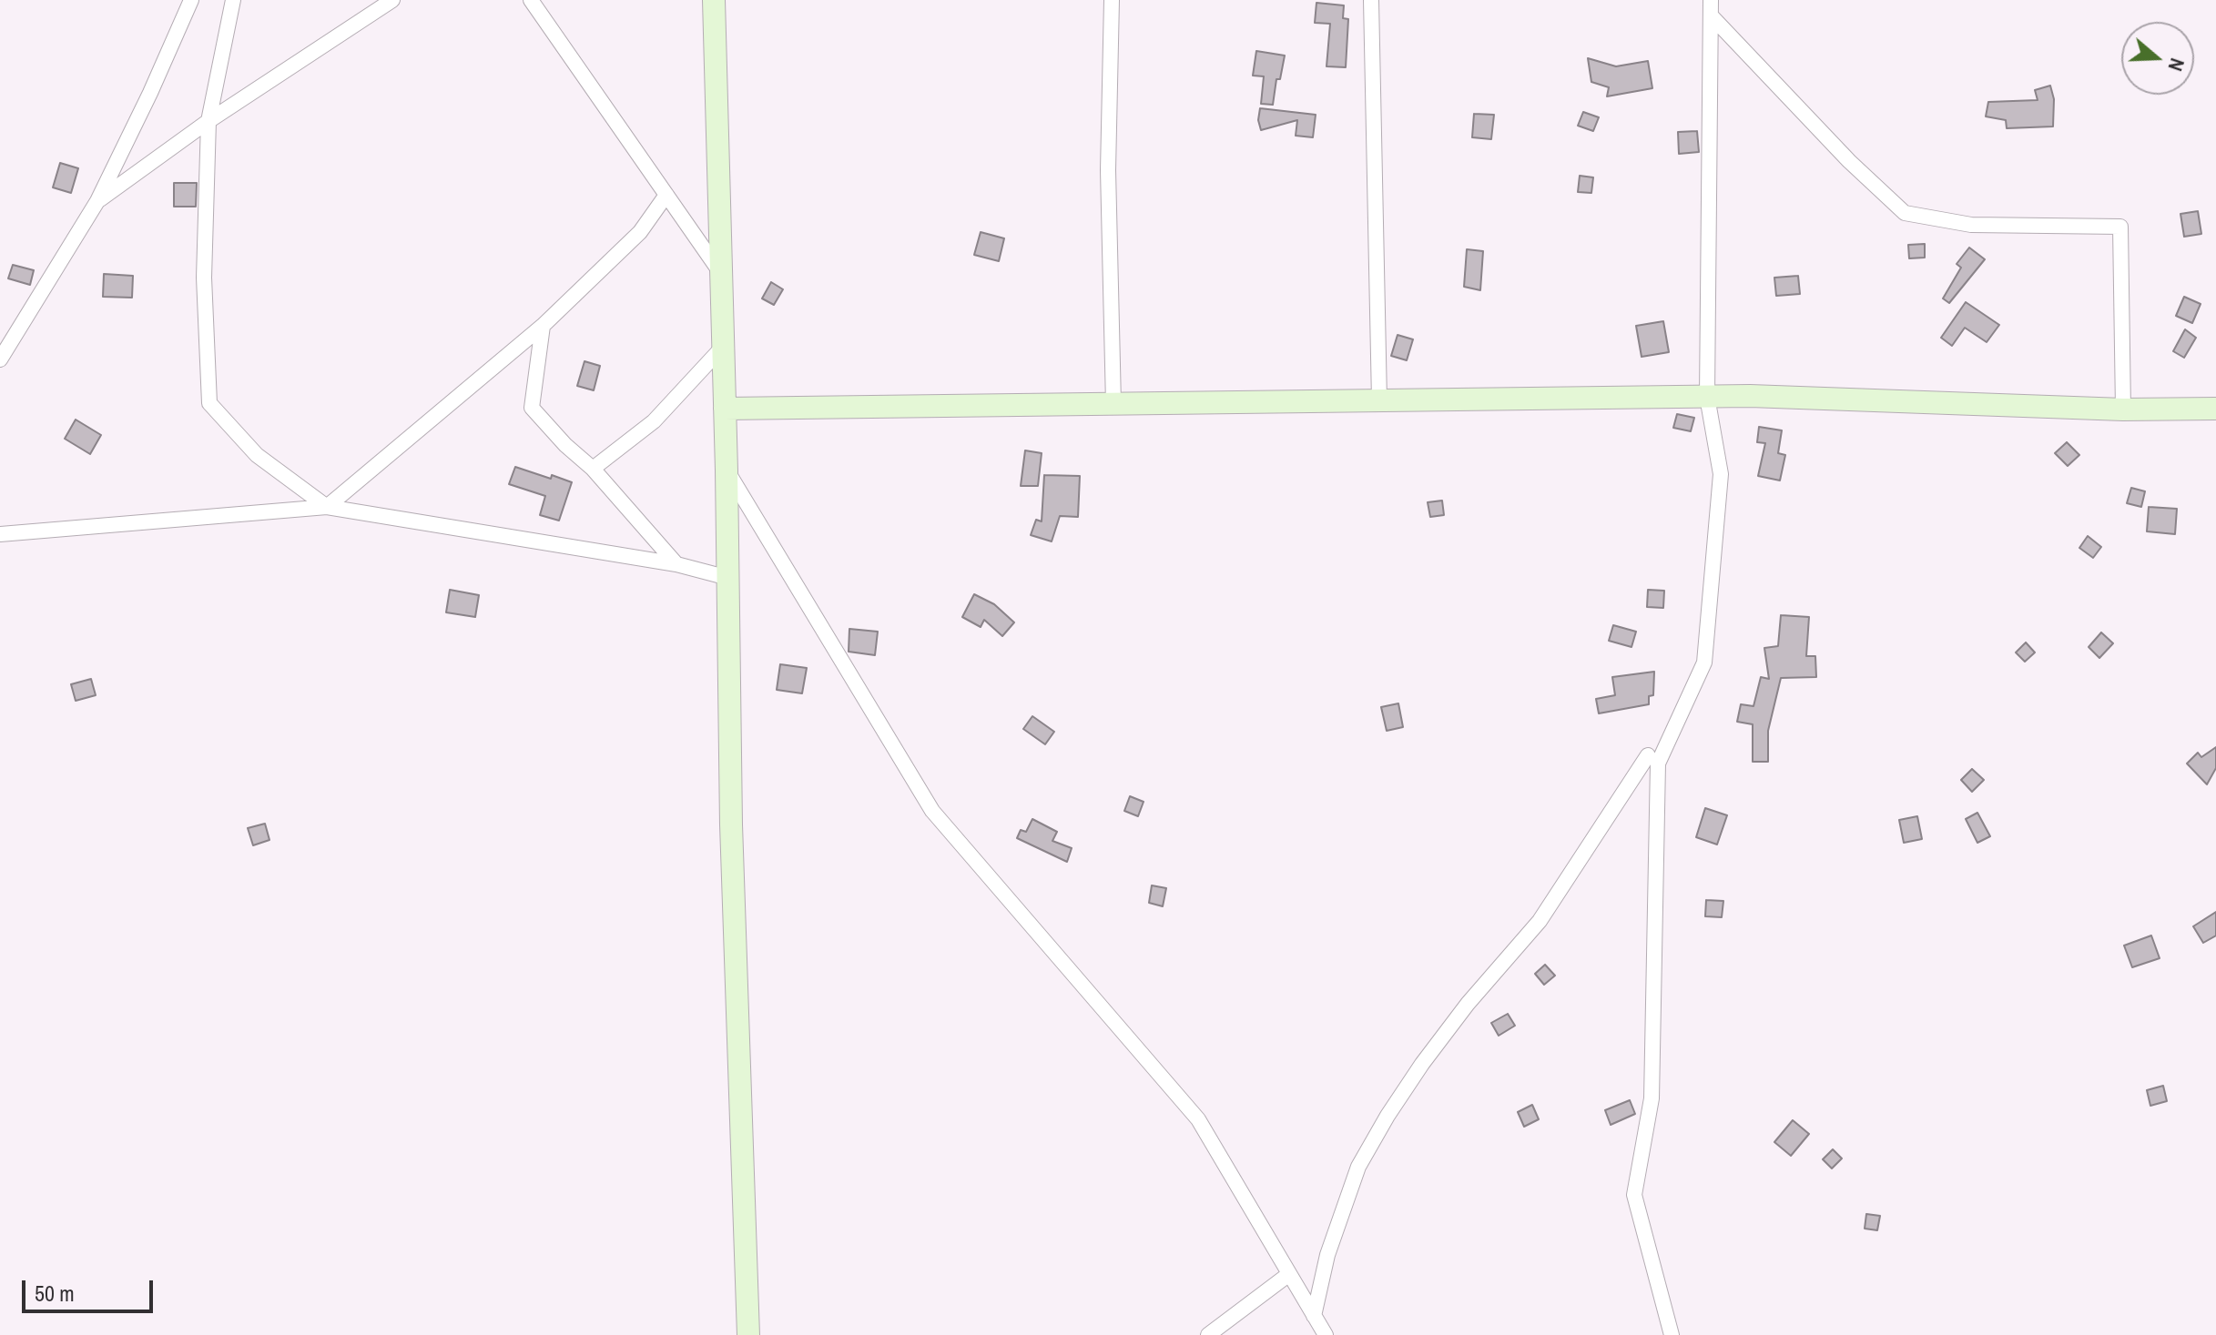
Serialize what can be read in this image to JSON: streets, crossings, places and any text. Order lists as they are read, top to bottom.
{
  "scale_bar": "50 m",
  "north": "right"
}
